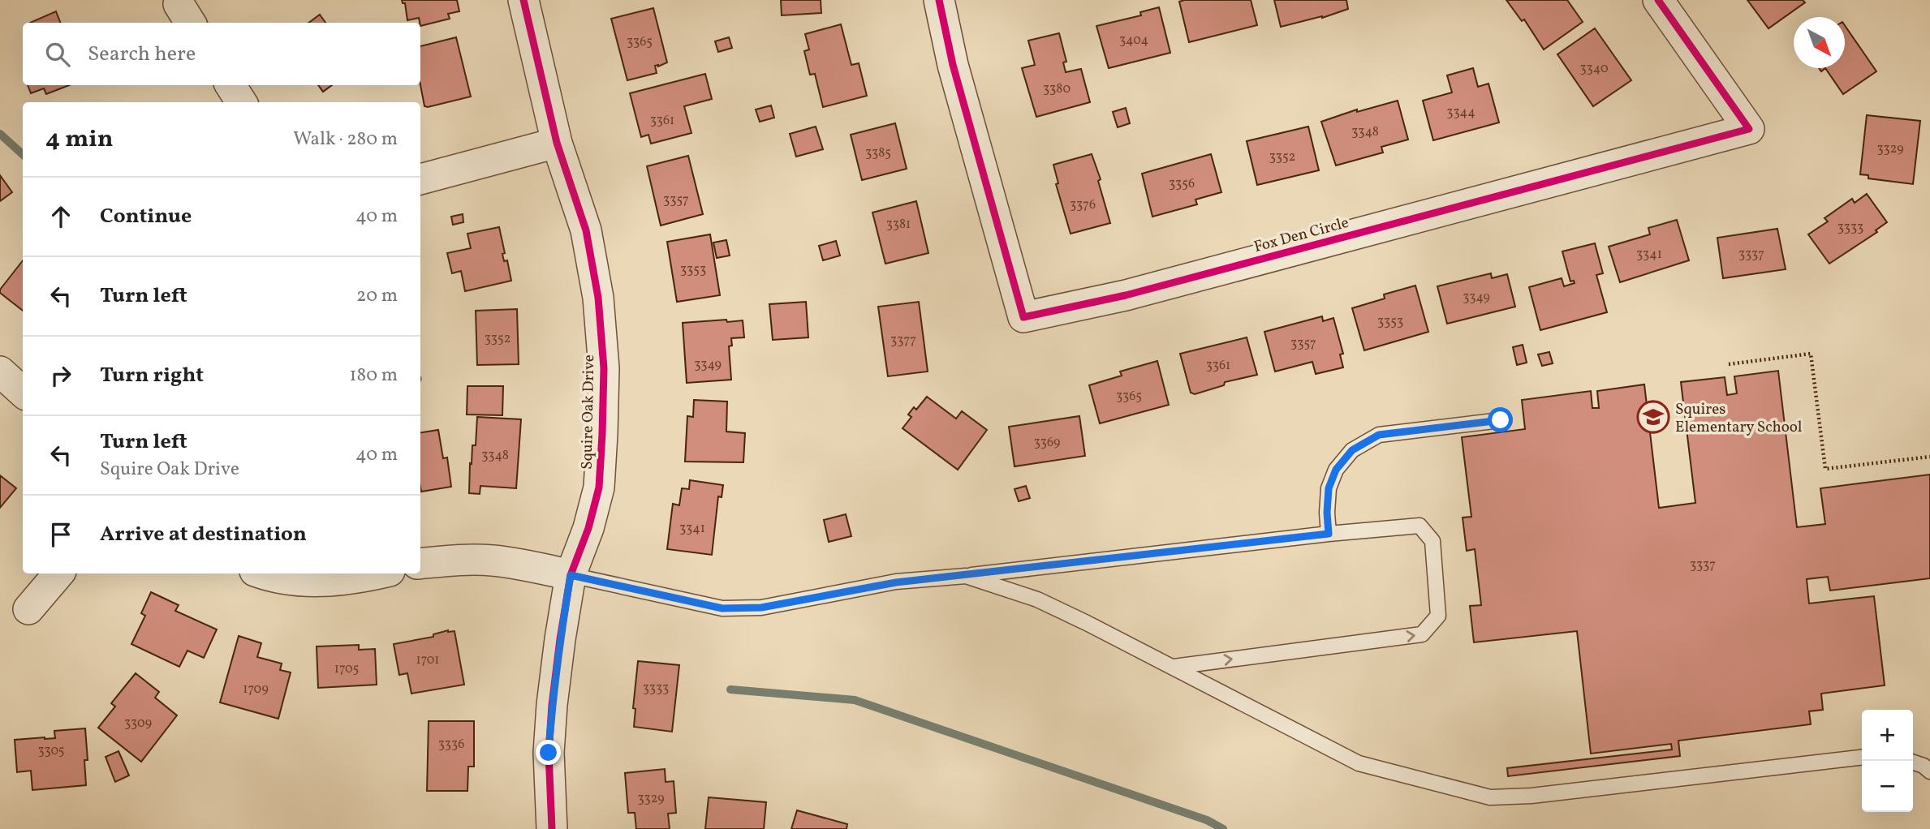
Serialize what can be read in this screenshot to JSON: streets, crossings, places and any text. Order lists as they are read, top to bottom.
{
  "streets": {
    "street": ["Fox Den Circle", "Squire Oak Drive"]
  },
  "places": {
    "school or university": ["Squires Elementary School"]
  },
  "house_numbers": [
    "3404",
    "3365",
    "3340",
    "3380",
    "3344",
    "3361",
    "3348",
    "3329",
    "3385",
    "3352",
    "3356",
    "3357",
    "3376",
    "3381",
    "3333",
    "3341",
    "3337",
    "3353",
    "3349",
    "3353",
    "3352",
    "3377",
    "3357",
    "3349",
    "3361",
    "3365",
    "3369",
    "3348",
    "3341",
    "3337",
    "1701",
    "1705",
    "3333",
    "1709",
    "3309",
    "3336",
    "3305",
    "3329"
  ],
  "north": "bottom right",
  "page": {
    "search": "Search here",
    "heading": ["4 min", "Walk · 280 m"],
    "list": [
      ["Continue", "40 m"],
      ["Turn left", "20 m"],
      ["Turn right", "180 m"],
      ["Turn left", "Squire Oak Drive", "40 m"],
      "Arrive at destination"
    ],
    "map_buttons": ["+", "−"]
  }
}
